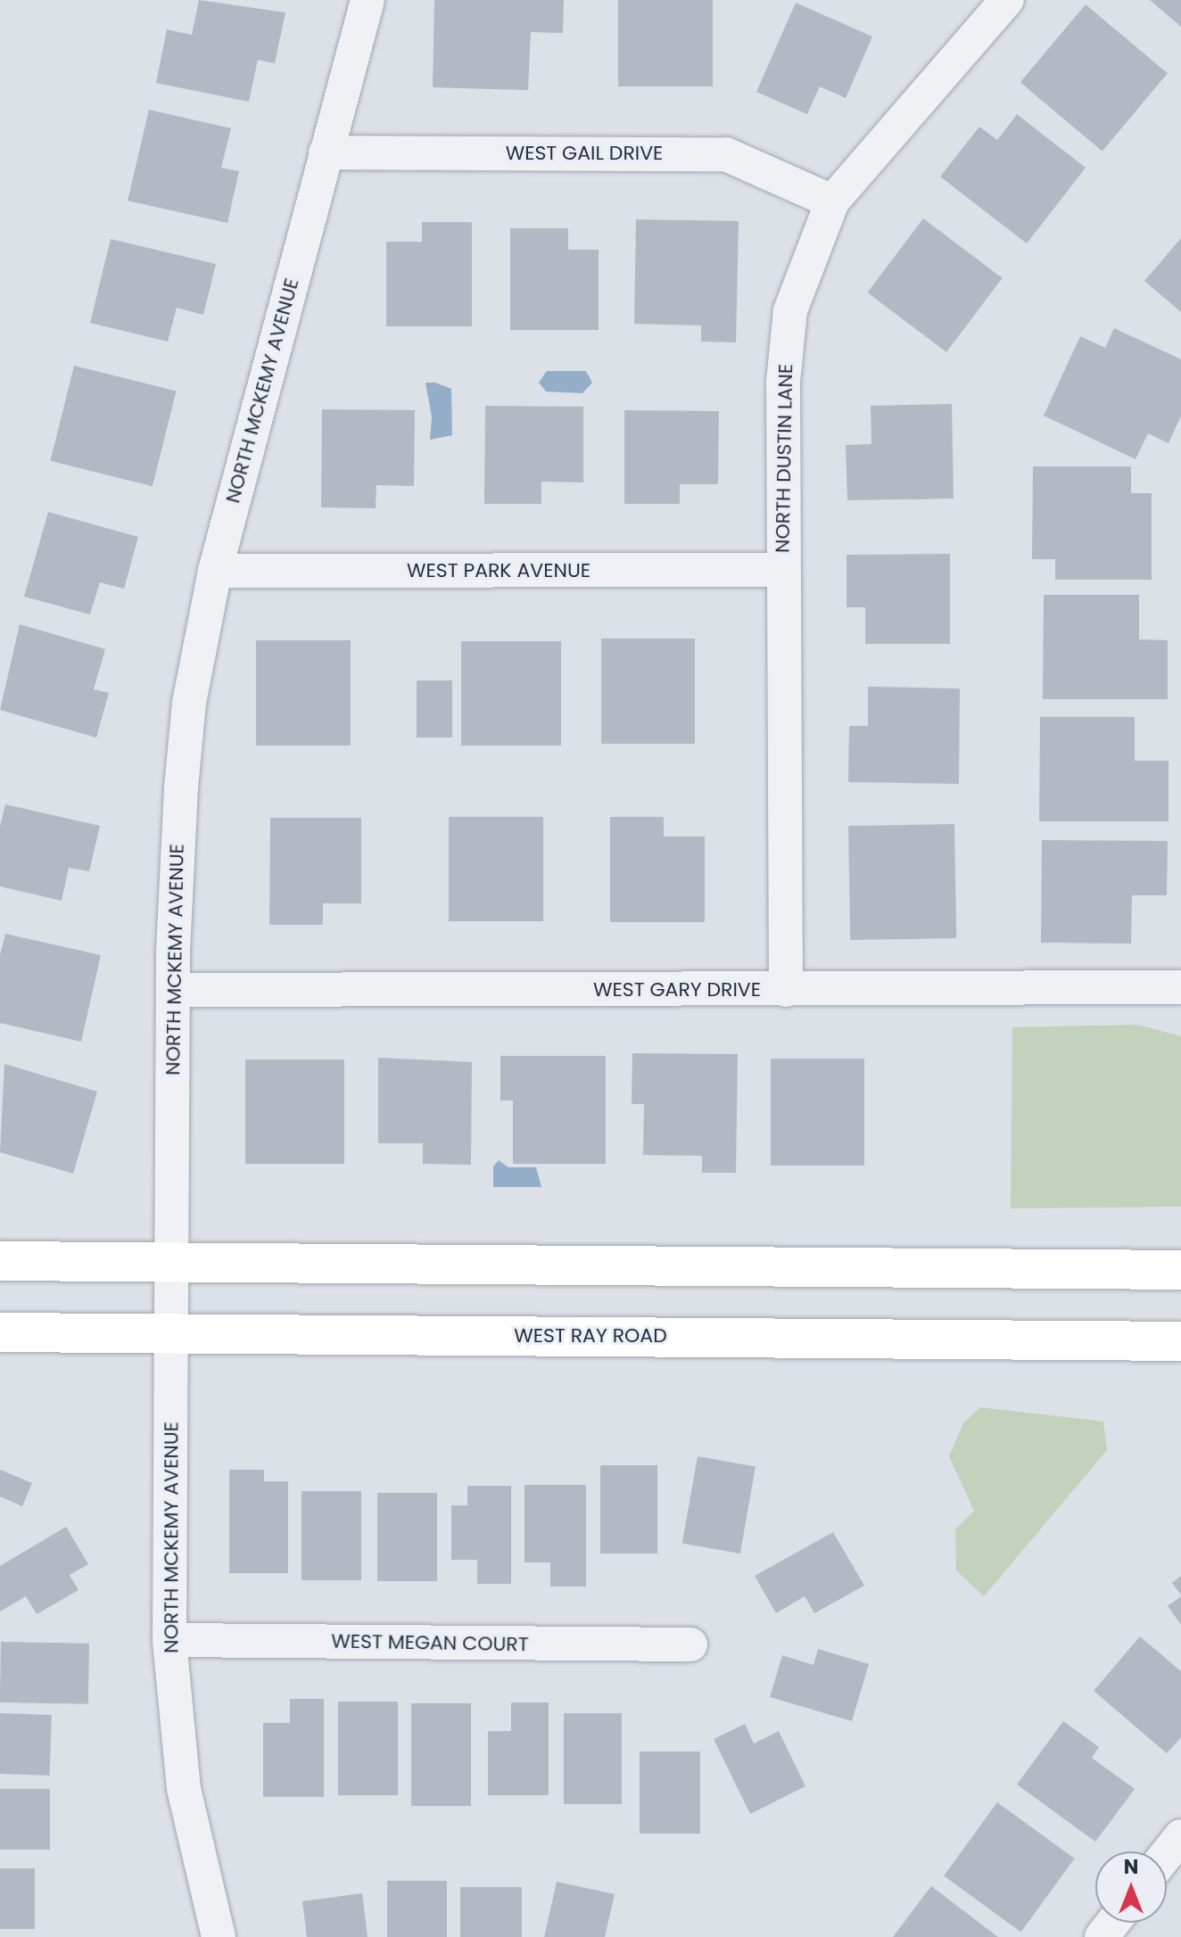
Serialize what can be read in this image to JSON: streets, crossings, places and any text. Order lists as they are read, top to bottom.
{
  "streets": {
    "main road": ["WEST RAY ROAD"],
    "street": [
      "WEST GAIL DRIVE",
      "NORTH MCKEMY AVENUE",
      "NORTH DUSTIN LANE",
      "WEST PARK AVENUE",
      "WEST GARY DRIVE",
      "WEST MEGAN COURT"
    ]
  },
  "crossings": [
    ["WEST GAIL DRIVE", "NORTH MCKEMY AVENUE"],
    ["WEST GAIL DRIVE", "NORTH DUSTIN LANE"],
    ["NORTH MCKEMY AVENUE", "WEST PARK AVENUE"],
    ["NORTH MCKEMY AVENUE", "WEST GARY DRIVE"],
    ["NORTH MCKEMY AVENUE", "WEST RAY ROAD"],
    ["NORTH MCKEMY AVENUE", "WEST MEGAN COURT"],
    ["NORTH DUSTIN LANE", "WEST PARK AVENUE"],
    ["NORTH DUSTIN LANE", "WEST GARY DRIVE"]
  ],
  "north": "top"
}
